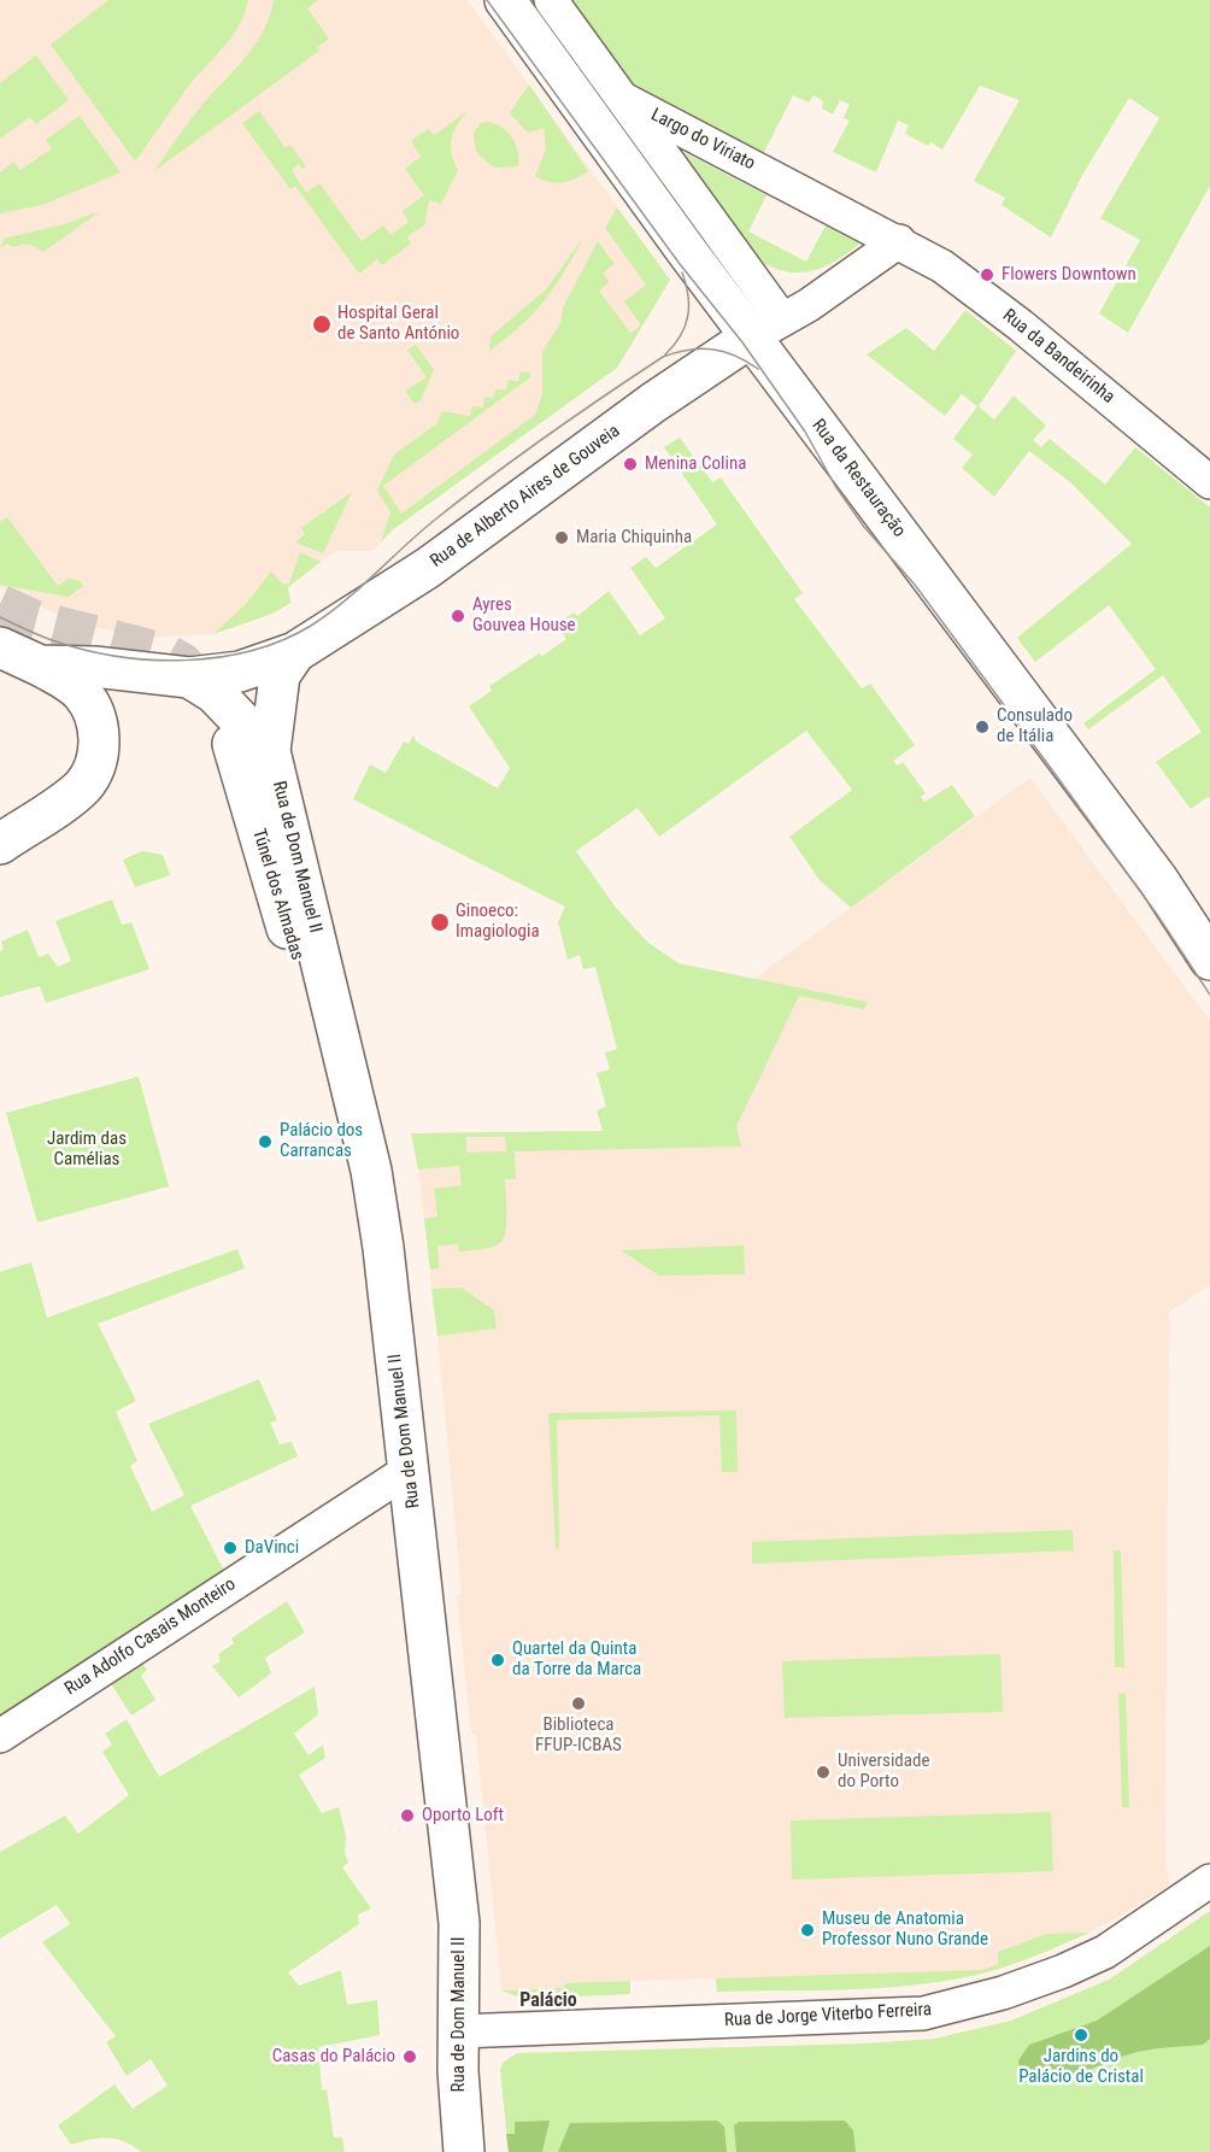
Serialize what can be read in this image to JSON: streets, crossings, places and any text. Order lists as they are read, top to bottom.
{
  "streets": {
    "main road": ["Rua da Restauração", "Rua de Alberto Aires de Gouveia", "Rua de Dom Manuel II"],
    "street": [
      "Largo do Viriato",
      "Rua da Bandeirinha",
      "Rua Adolfo Casais Monteiro",
      "Rua de Jorge Viterbo Ferreira"
    ]
  },
  "crossings": [
    ["Largo do Viriato", "Rua da Bandeirinha"],
    ["Largo do Viriato", "Rua da Restauração"],
    ["Largo do Viriato", "Rua de Alberto Aires de Gouveia"],
    ["Rua da Restauração", "Rua de Alberto Aires de Gouveia"],
    ["Rua de Alberto Aires de Gouveia", "Rua de Dom Manuel II"],
    ["Rua de Dom Manuel II", "Rua Adolfo Casais Monteiro"],
    ["Rua de Dom Manuel II", "Rua de Jorge Viterbo Ferreira"]
  ],
  "districts": ["Palácio"],
  "parks": ["Jardim das Camélias"],
  "places": [
    "Flowers Downtown",
    "Hospital Geral de Santo António",
    "Menina Colina",
    "Maria Chiquinha",
    "Ayres Gouvea House",
    "Consulado de Itália",
    "Ginoeco: Imagiologia",
    "Palácio dos Carrancas",
    "DaVinci",
    "Quartel da Quinta da Torre da Marca",
    "Biblioteca FFUP-ICBAS",
    "Universidade do Porto",
    "Oporto Loft",
    "Museu de Anatomia Professor Nuno Grande",
    "Jardins do Palácio de Cristal",
    "Casas do Palácio"
  ]
}
